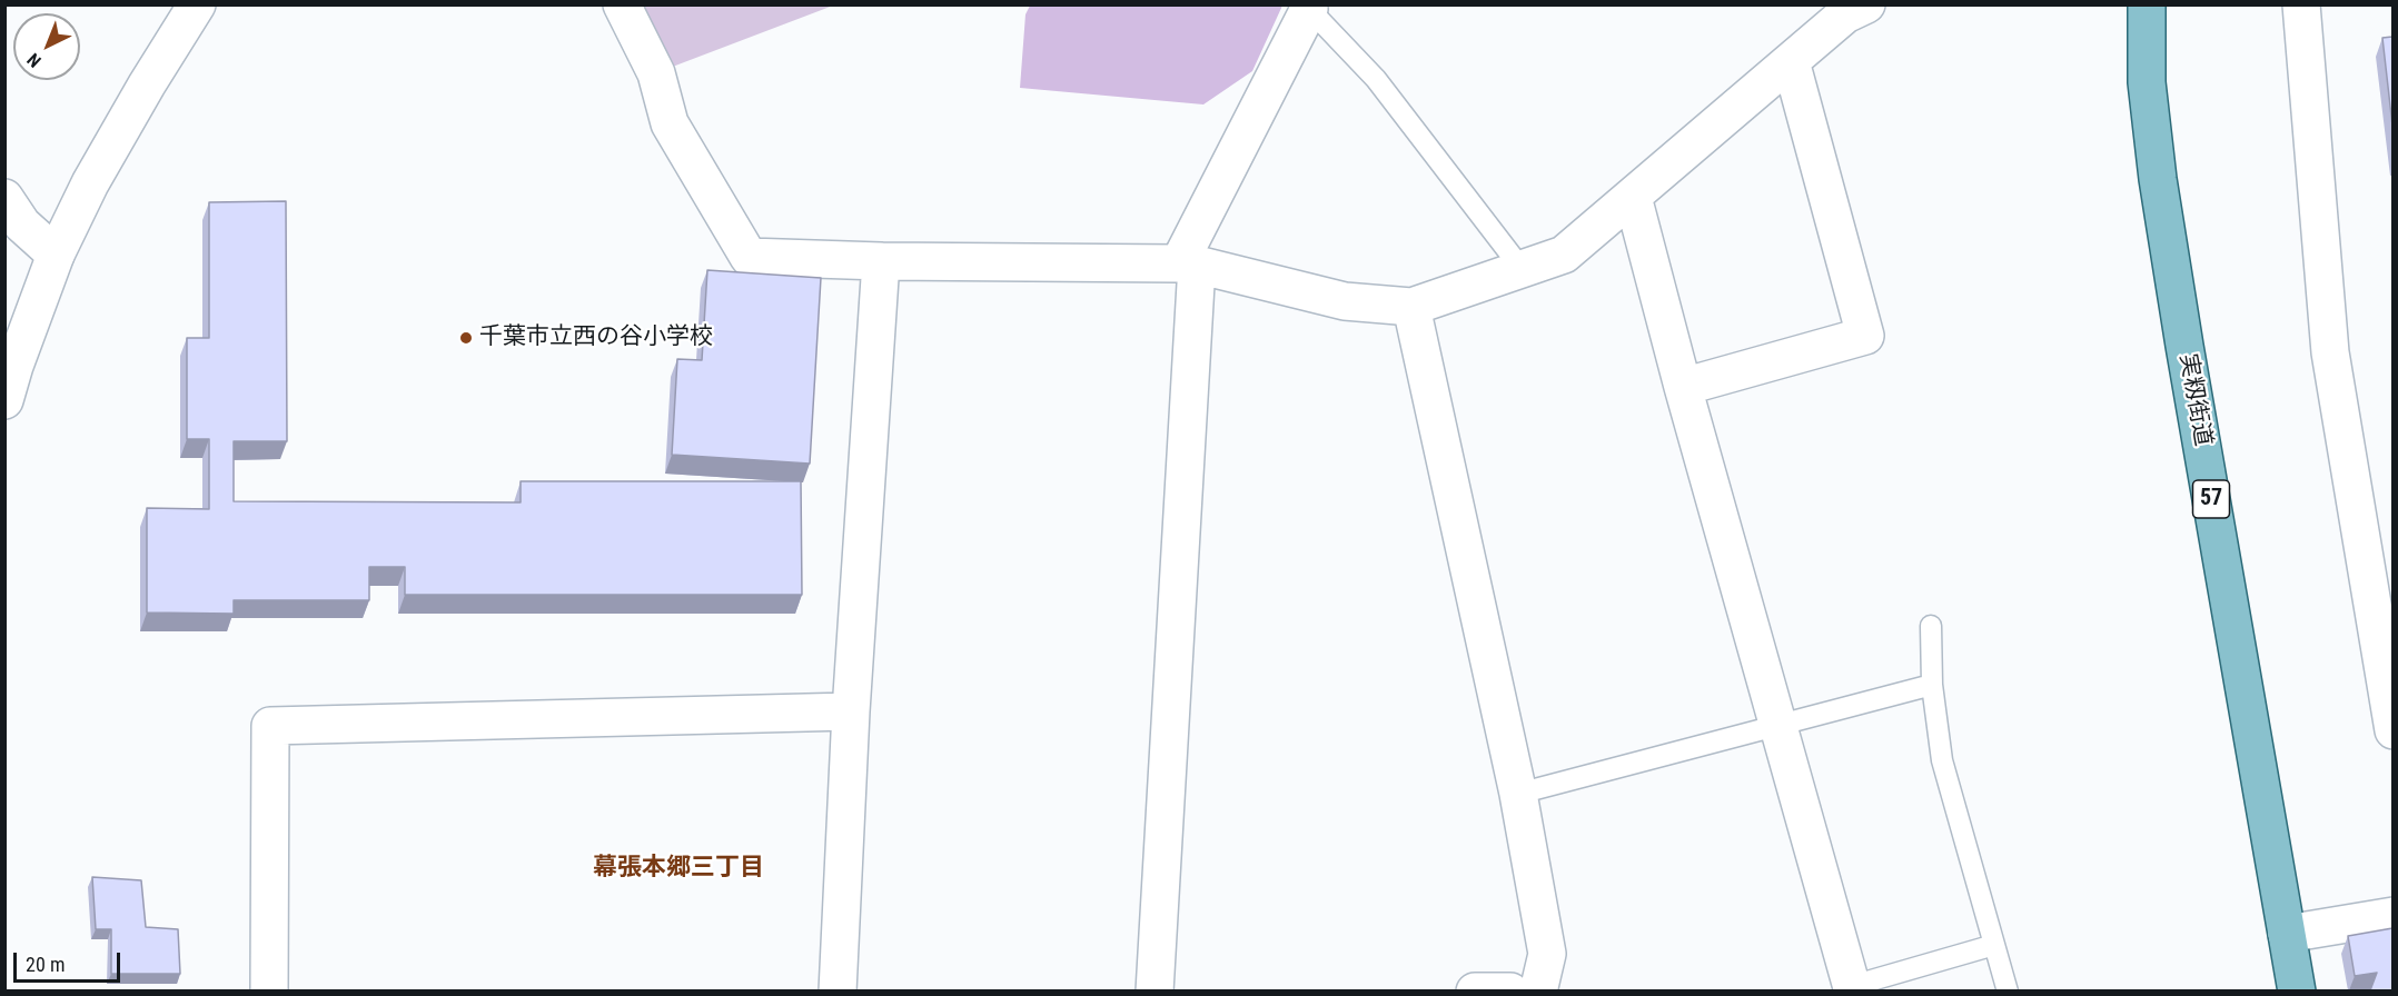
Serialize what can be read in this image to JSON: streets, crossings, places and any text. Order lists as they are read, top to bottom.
{
  "streets": {
    "main road": ["実籾街道", "57"]
  },
  "districts": ["幕張本郷三丁目"],
  "places": ["千葉市立西の谷小学校"],
  "scale_bar": "20 m",
  "north": "bottom left"
}
